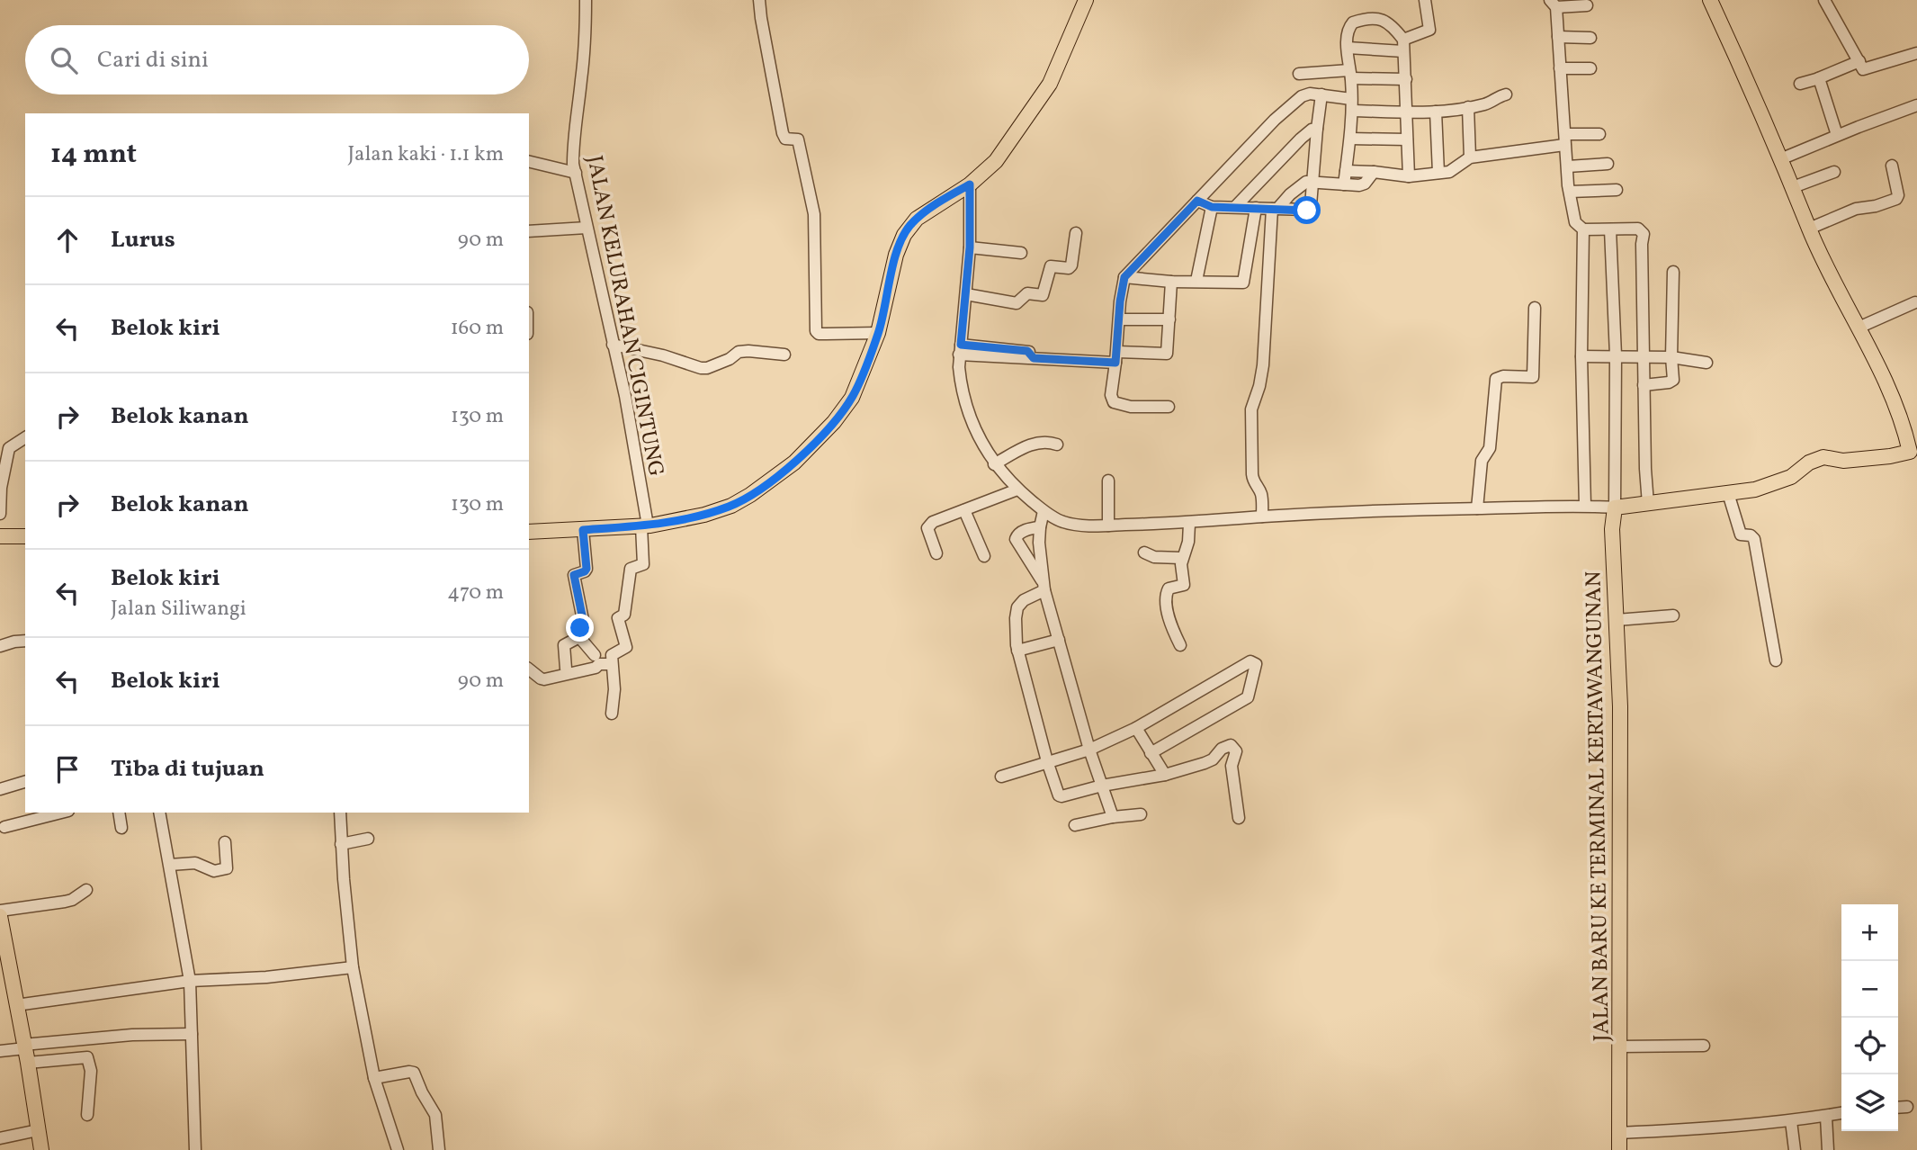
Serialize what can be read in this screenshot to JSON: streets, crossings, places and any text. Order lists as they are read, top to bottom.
{
  "streets": {
    "main road": ["JALAN BARU KE TERMINAL KERTAWANGUNAN"],
    "street": ["JALAN KELURAHAN CIGINTUNG"]
  },
  "page": {
    "search": "Cari di sini",
    "heading": ["14 mnt", "Jalan kaki · 1.1 km"],
    "list": [
      ["Lurus", "90 m"],
      ["Belok kiri", "160 m"],
      ["Belok kanan", "130 m"],
      ["Belok kanan", "130 m"],
      ["Belok kiri", "Jalan Siliwangi", "470 m"],
      ["Belok kiri", "90 m"],
      "Tiba di tujuan"
    ],
    "map_buttons": ["+", "−"]
  }
}
